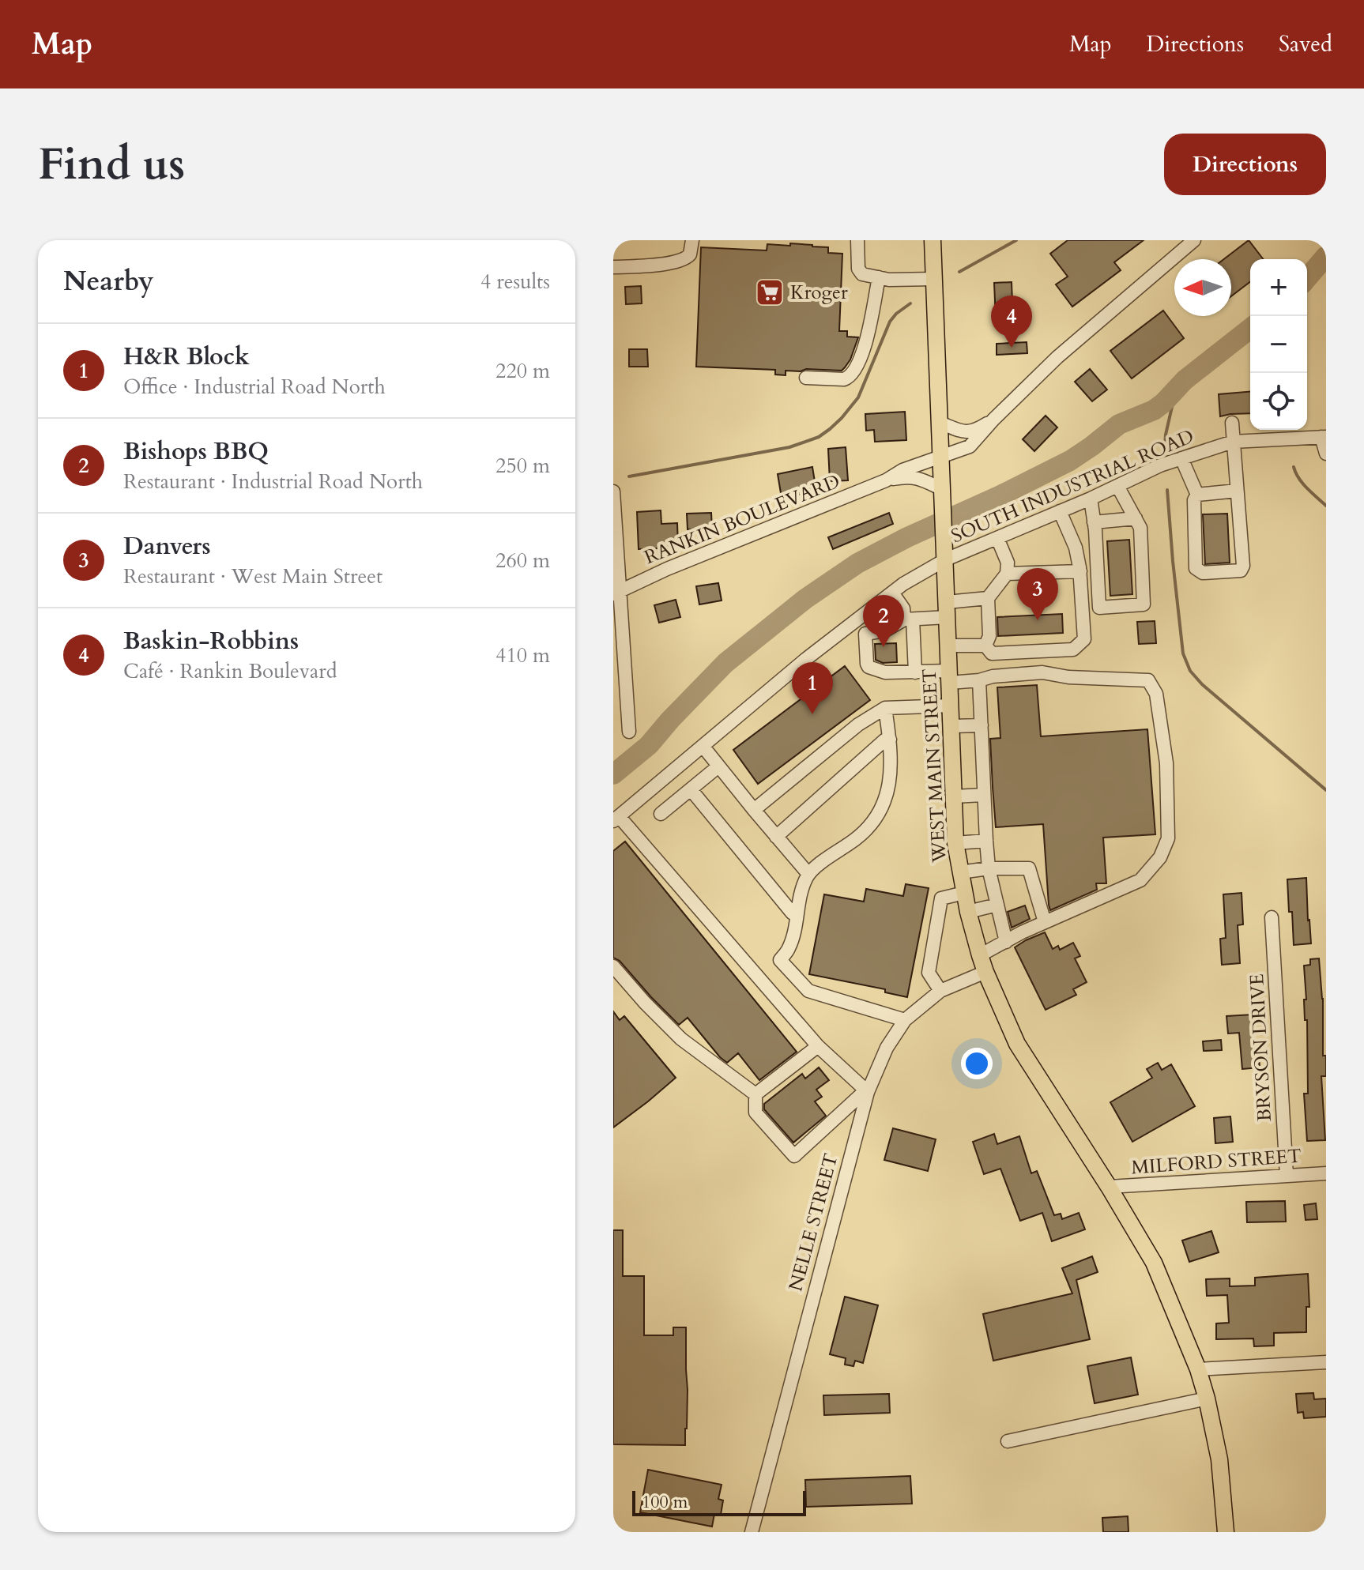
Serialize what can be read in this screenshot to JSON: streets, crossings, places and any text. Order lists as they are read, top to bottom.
{
  "streets": {
    "main road": ["WEST MAIN STREET"],
    "street": [
      "SOUTH INDUSTRIAL ROAD",
      "RANKIN BOULEVARD",
      "BRYSON DRIVE",
      "MILFORD STREET",
      "NELLE STREET"
    ]
  },
  "crossings": [
    ["SOUTH INDUSTRIAL ROAD", "WEST MAIN STREET"],
    ["RANKIN BOULEVARD", "WEST MAIN STREET"],
    ["WEST MAIN STREET", "MILFORD STREET"],
    ["WEST MAIN STREET", "NELLE STREET"],
    ["BRYSON DRIVE", "MILFORD STREET"]
  ],
  "places": {
    "supermarket": ["Kroger"]
  },
  "scale_bar": "100 m",
  "north": "left",
  "page": {
    "header": "Map",
    "nav": ["Map", "Directions", "Saved"],
    "buttons": "Directions",
    "title": "Find us",
    "heading": ["Nearby", "4 results"],
    "map_buttons": ["+", "−"],
    "pins": [
      "4",
      "3",
      "2",
      "1"
    ],
    "list": [
      {
        "mark": "1",
        "name": "H&R Block",
        "note": "Office · Industrial Road North",
        "value": "220 m"
      },
      {
        "mark": "2",
        "name": "Bishops BBQ",
        "note": "Restaurant · Industrial Road North",
        "value": "250 m"
      },
      {
        "mark": "3",
        "name": "Danvers",
        "note": "Restaurant · West Main Street",
        "value": "260 m"
      },
      {
        "mark": "4",
        "name": "Baskin-Robbins",
        "note": "Café · Rankin Boulevard",
        "value": "410 m"
      }
    ],
    "scale": "100 m"
  }
}
